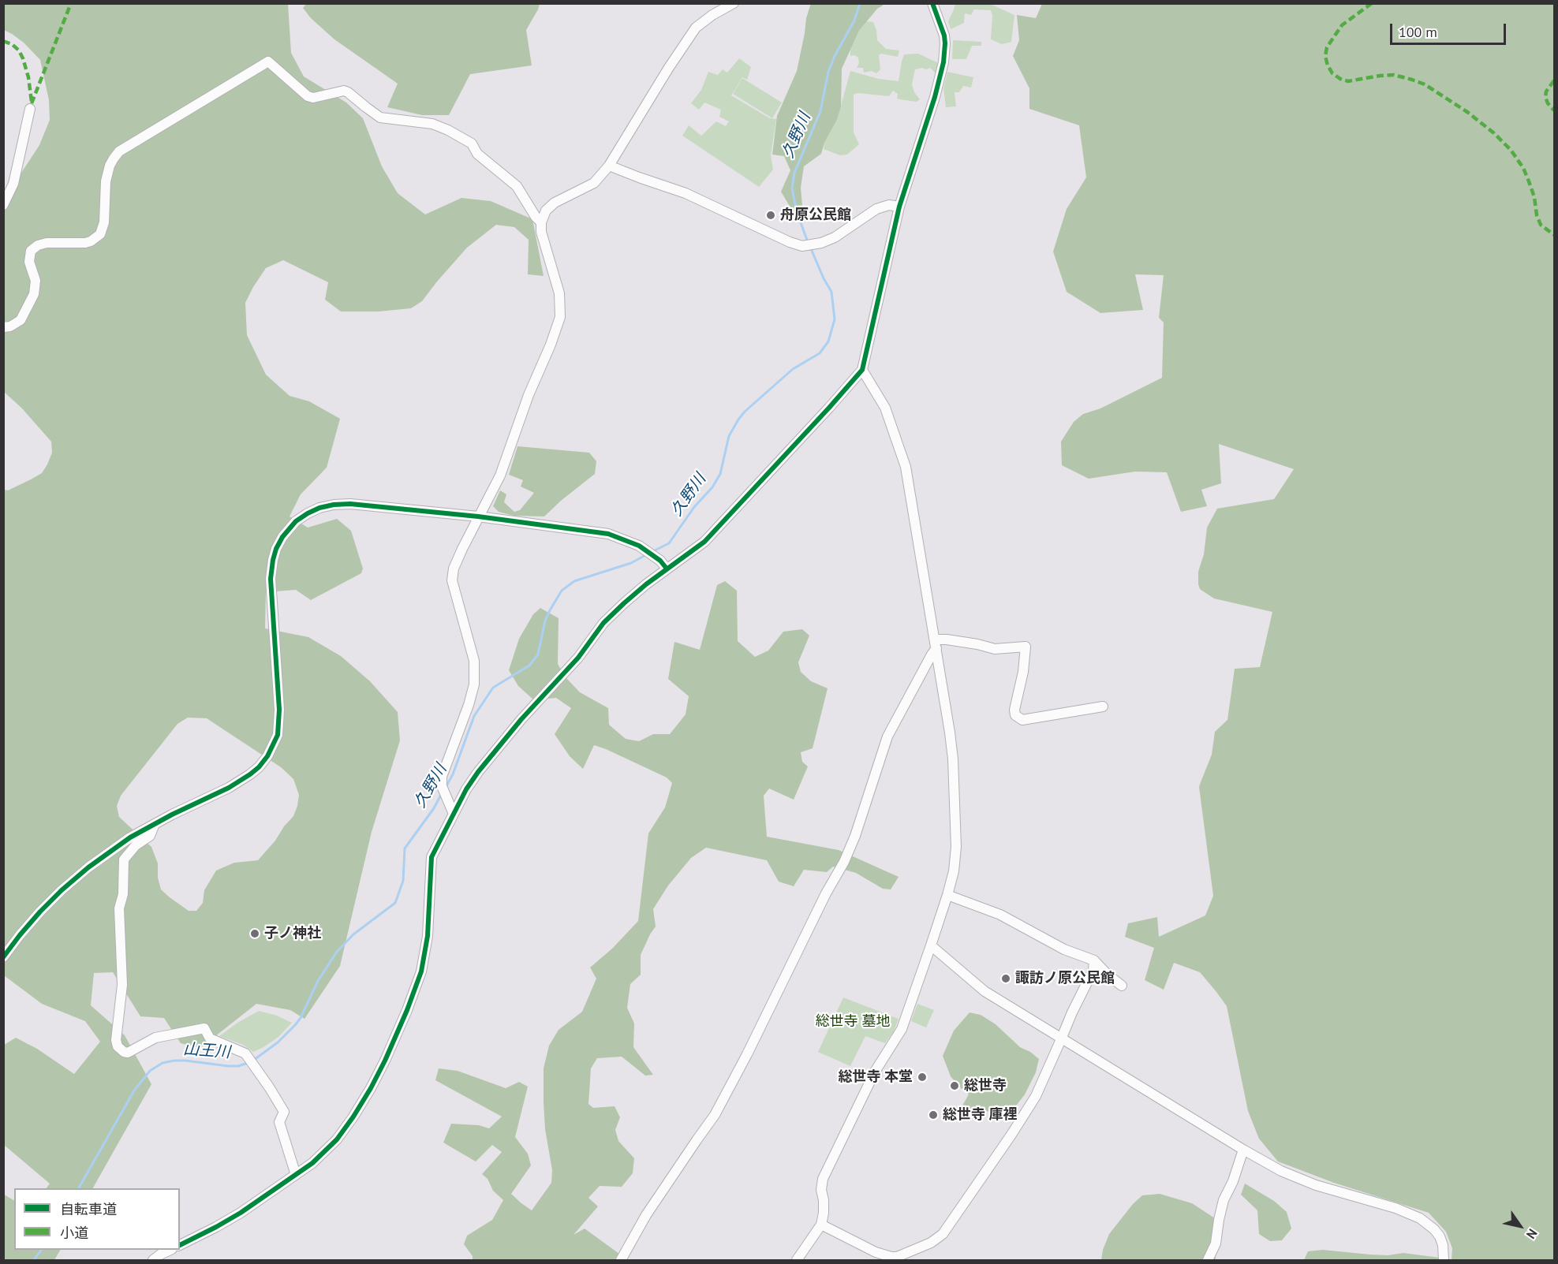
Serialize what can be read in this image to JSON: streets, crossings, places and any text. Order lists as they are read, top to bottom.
{
  "water": ["久野川", "山王川"],
  "parks": ["総世寺 墓地"],
  "places": [
    "舟原公民館",
    "子ノ神社",
    "諏訪ノ原公民館",
    "総世寺 本堂",
    "総世寺",
    "総世寺 庫裡"
  ],
  "legend": ["自転車道", "小道"],
  "scale_bar": "100 m",
  "north": "bottom right"
}
